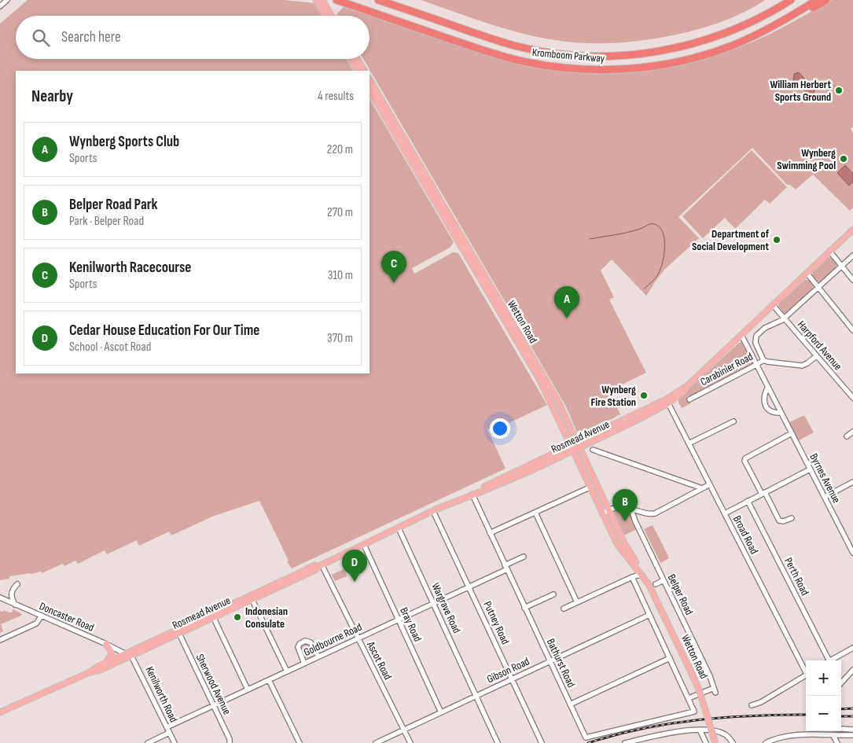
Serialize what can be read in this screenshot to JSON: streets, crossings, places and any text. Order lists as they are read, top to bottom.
{
  "streets": {
    "highway": ["Kromboom Parkway"],
    "main road": ["Wetton Road", "Rosmead Avenue"],
    "street": [
      "Harpford Avenue",
      "Carabinier Road",
      "Byrnes Avenue",
      "Broad Road",
      "Perth Road",
      "Belper Road",
      "Wargrave Road",
      "Doncaster Road",
      "Putney Road",
      "Bray Road",
      "Goldbourne Road",
      "Ascot Road",
      "Bathurst Road",
      "Gibson Road",
      "Sherwood Avenue",
      "Kenilworth Road"
    ]
  },
  "crossings": [
    ["Wetton Road", "Rosmead Avenue"],
    ["Harpford Avenue", "Carabinier Road"],
    ["Harpford Avenue", "Rosmead Avenue"],
    ["Carabinier Road", "Byrnes Avenue"],
    ["Rosmead Avenue", "Byrnes Avenue"],
    ["Rosmead Avenue", "Broad Road"],
    ["Rosmead Avenue", "Wargrave Road"],
    ["Rosmead Avenue", "Doncaster Road"],
    ["Rosmead Avenue", "Putney Road"],
    ["Rosmead Avenue", "Bray Road"],
    ["Rosmead Avenue", "Ascot Road"],
    ["Rosmead Avenue", "Bathurst Road"],
    ["Rosmead Avenue", "Sherwood Avenue"],
    ["Rosmead Avenue", "Kenilworth Road"],
    ["Belper Road", "Bathurst Road"],
    ["Wargrave Road", "Goldbourne Road"],
    ["Wargrave Road", "Gibson Road"],
    ["Doncaster Road", "Kenilworth Road"],
    ["Putney Road", "Goldbourne Road"],
    ["Putney Road", "Gibson Road"],
    ["Bray Road", "Goldbourne Road"],
    ["Bray Road", "Gibson Road"],
    ["Goldbourne Road", "Ascot Road"],
    ["Goldbourne Road", "Bathurst Road"],
    ["Goldbourne Road", "Sherwood Avenue"],
    ["Goldbourne Road", "Kenilworth Road"],
    ["Ascot Road", "Gibson Road"],
    ["Bathurst Road", "Gibson Road"]
  ],
  "places": [
    "William Herbert Sports Ground",
    "Wynberg Swimming Pool",
    "Department of Social Development",
    "Wynberg Fire Station",
    "Indonesian Consulate"
  ],
  "page": {
    "search": "Search here",
    "heading": ["Nearby", "4 results"],
    "list": [
      {
        "mark": "A",
        "name": "Wynberg Sports Club",
        "note": "Sports",
        "value": "220 m"
      },
      {
        "mark": "B",
        "name": "Belper Road Park",
        "note": "Park · Belper Road",
        "value": "270 m"
      },
      {
        "mark": "C",
        "name": "Kenilworth Racecourse",
        "note": "Sports",
        "value": "310 m"
      },
      {
        "mark": "D",
        "name": "Cedar House Education For Our Time",
        "note": "School · Ascot Road",
        "value": "370 m"
      }
    ],
    "pins": [
      "C",
      "A",
      "B",
      "D"
    ],
    "map_buttons": ["+", "−"]
  }
}
